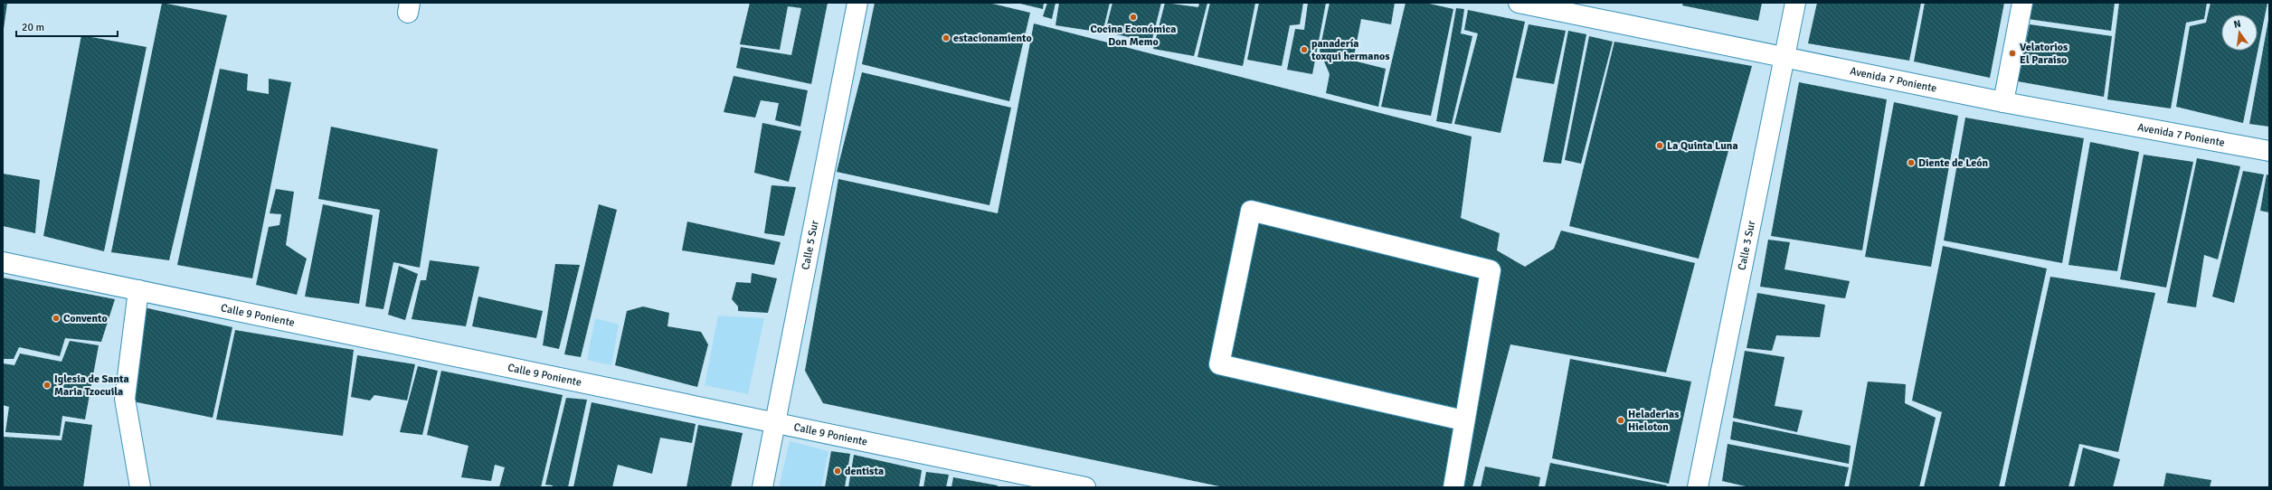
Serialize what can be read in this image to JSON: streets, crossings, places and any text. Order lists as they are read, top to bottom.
{
  "streets": {
    "street": [
      "Avenida 7 Poniente",
      "Calle 5 Sur",
      "Calle 3 Sur",
      "Calle 9 Poniente"
    ]
  },
  "crossings": [
    ["Avenida 7 Poniente", "Calle 3 Sur"],
    ["Calle 5 Sur", "Calle 9 Poniente"]
  ],
  "places": [
    "Cocina Económica Don Memo",
    "estacionamiento",
    "panadería toxqui hermanos",
    "Velatorios El Paraiso",
    "La Quinta Luna",
    "Diente de León",
    "Convento",
    "Iglesia de Santa Maria Tzocuila",
    "Heladerias Hieloton",
    "dentista"
  ],
  "scale_bar": "20 m",
  "north": "top"
}
